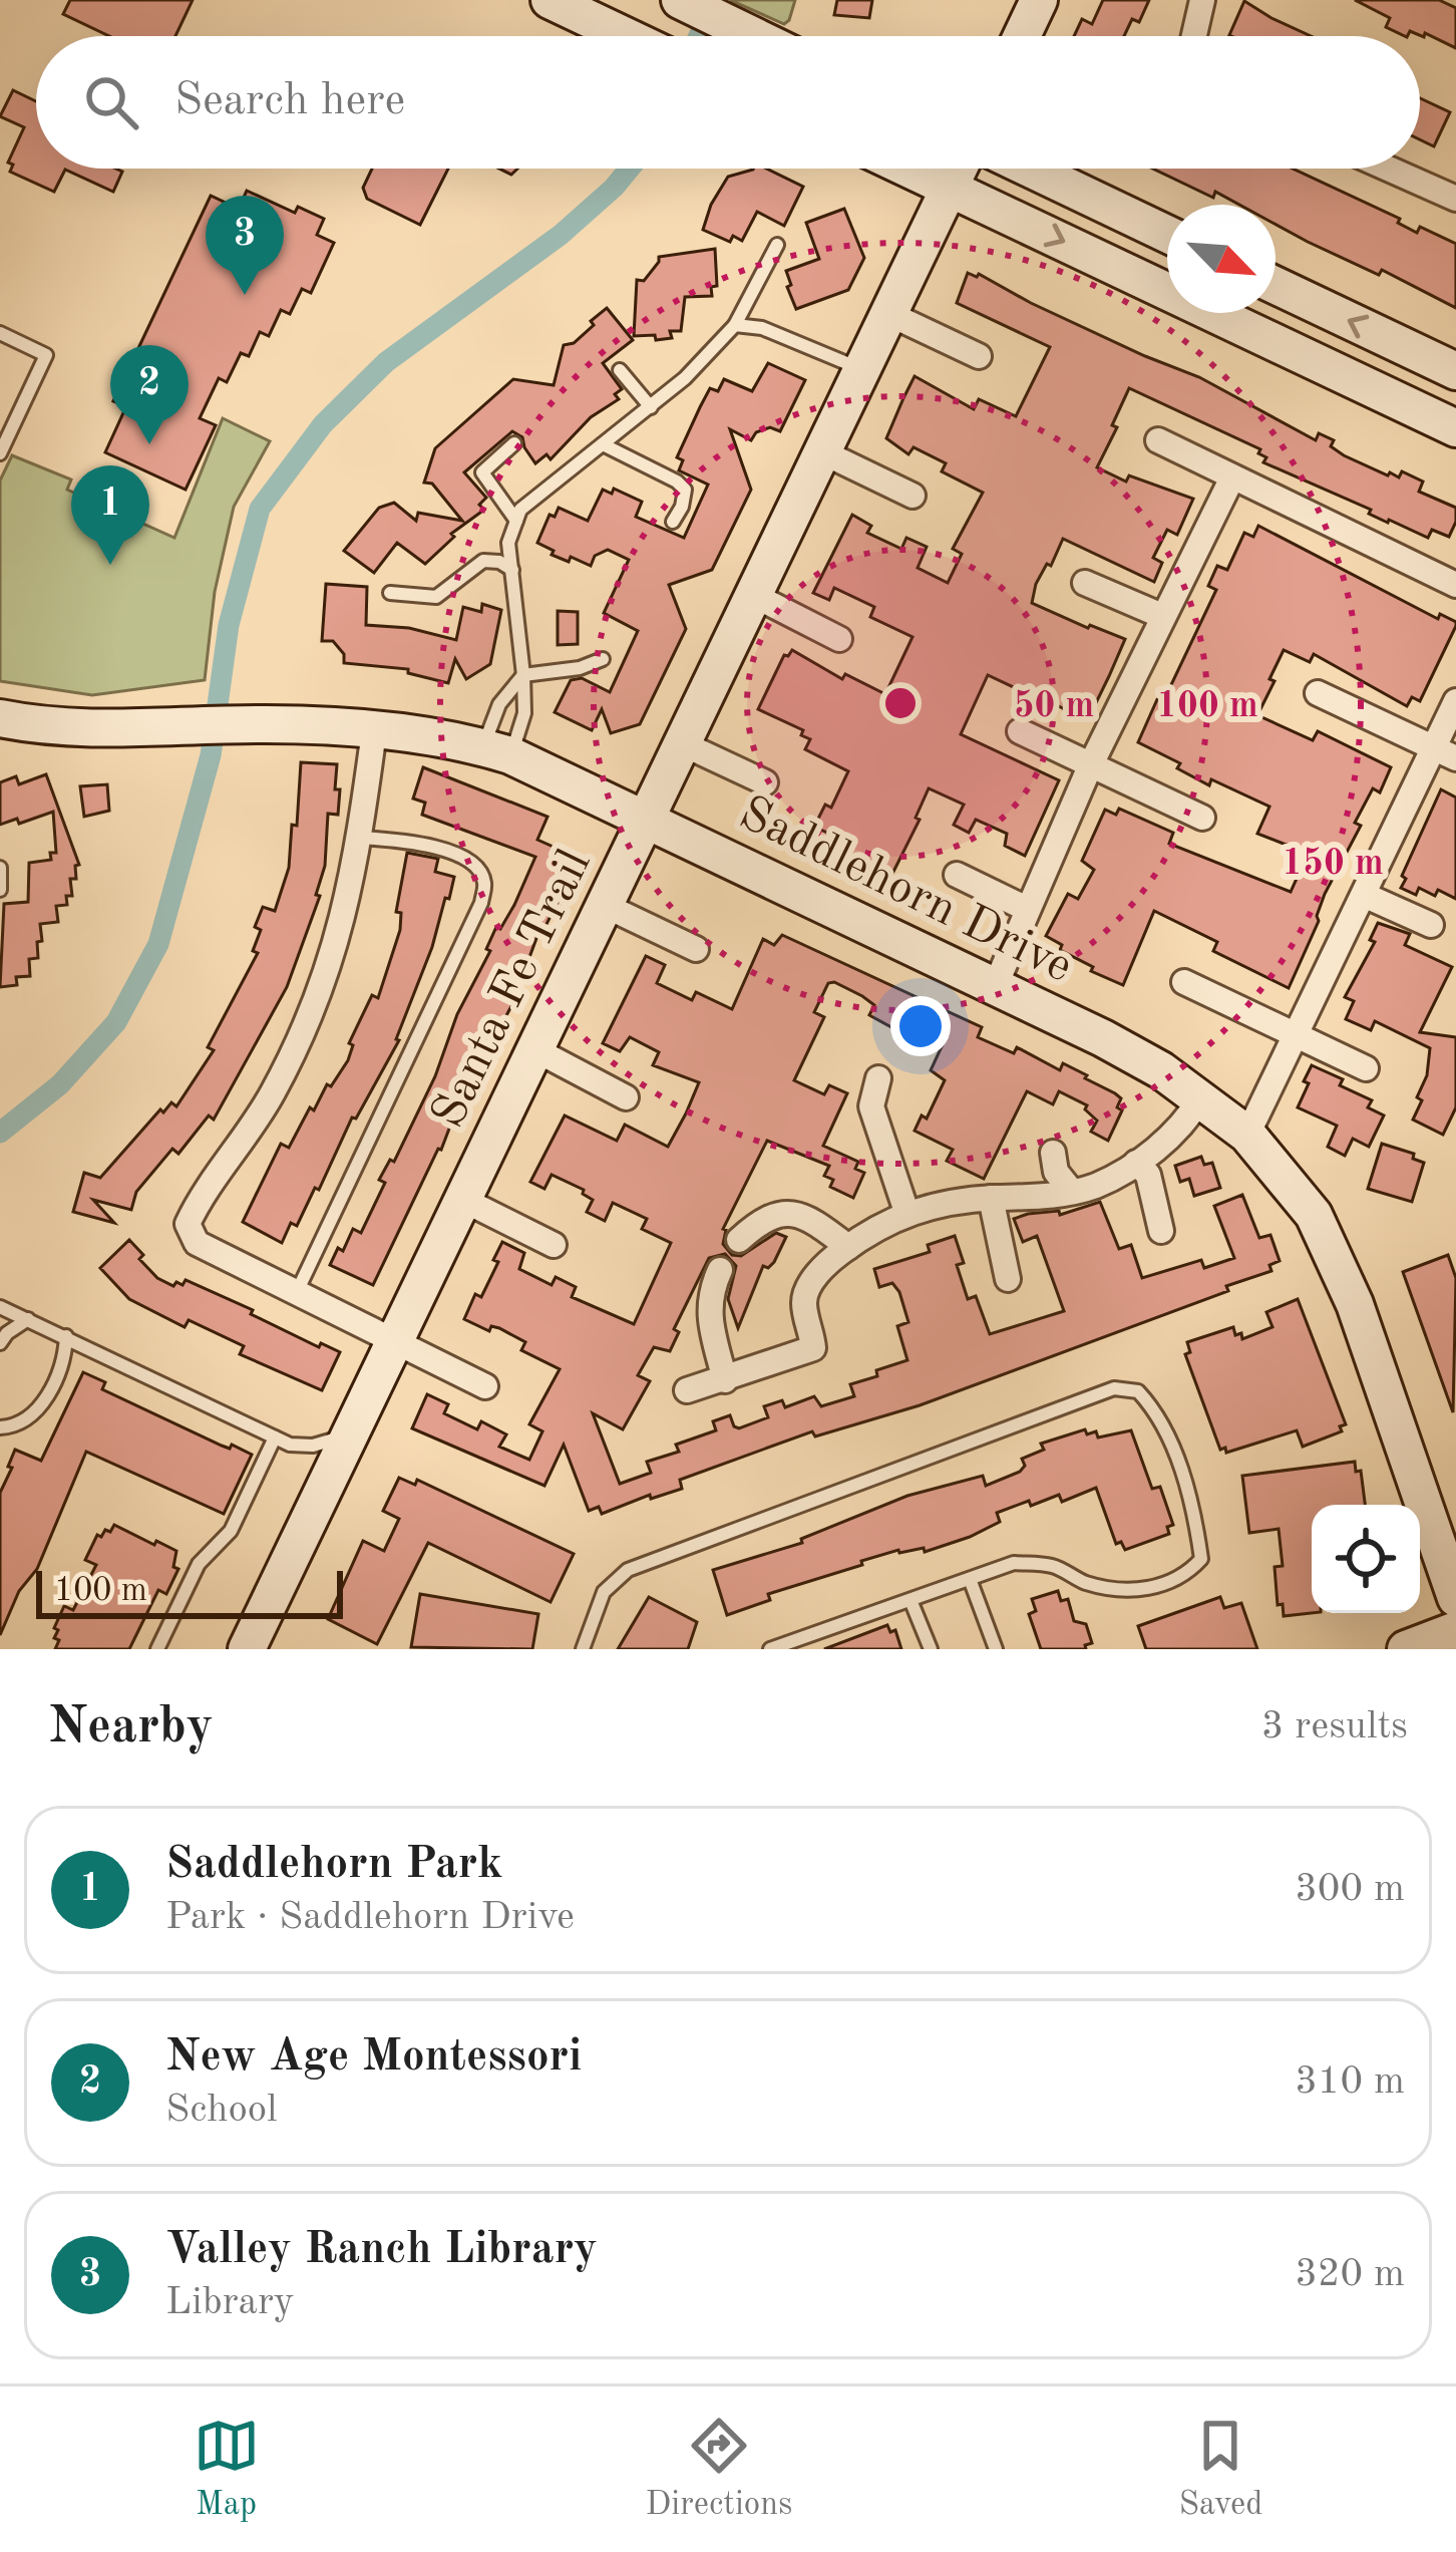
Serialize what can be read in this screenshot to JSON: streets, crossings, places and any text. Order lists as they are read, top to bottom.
{
  "streets": {
    "street": ["Saddlehorn Drive", "Santa Fe Trail"]
  },
  "crossings": [
    ["Saddlehorn Drive", "Santa Fe Trail"]
  ],
  "scale_bar": "100 m",
  "north": "bottom right",
  "page": {
    "search": "Search here",
    "pins": ["3", "2", "1"],
    "scale": "100 m",
    "heading": ["Nearby", "3 results"],
    "list": [
      {
        "mark": "1",
        "name": "Saddlehorn Park",
        "note": "Park · Saddlehorn Drive",
        "value": "300 m"
      },
      {
        "mark": "2",
        "name": "New Age Montessori",
        "note": "School",
        "value": "310 m"
      },
      {
        "mark": "3",
        "name": "Valley Ranch Library",
        "note": "Library",
        "value": "320 m"
      }
    ],
    "nav": ["Map", "Directions", "Saved"]
  },
  "rings": ["50 m", "100 m", "150 m"]
}
